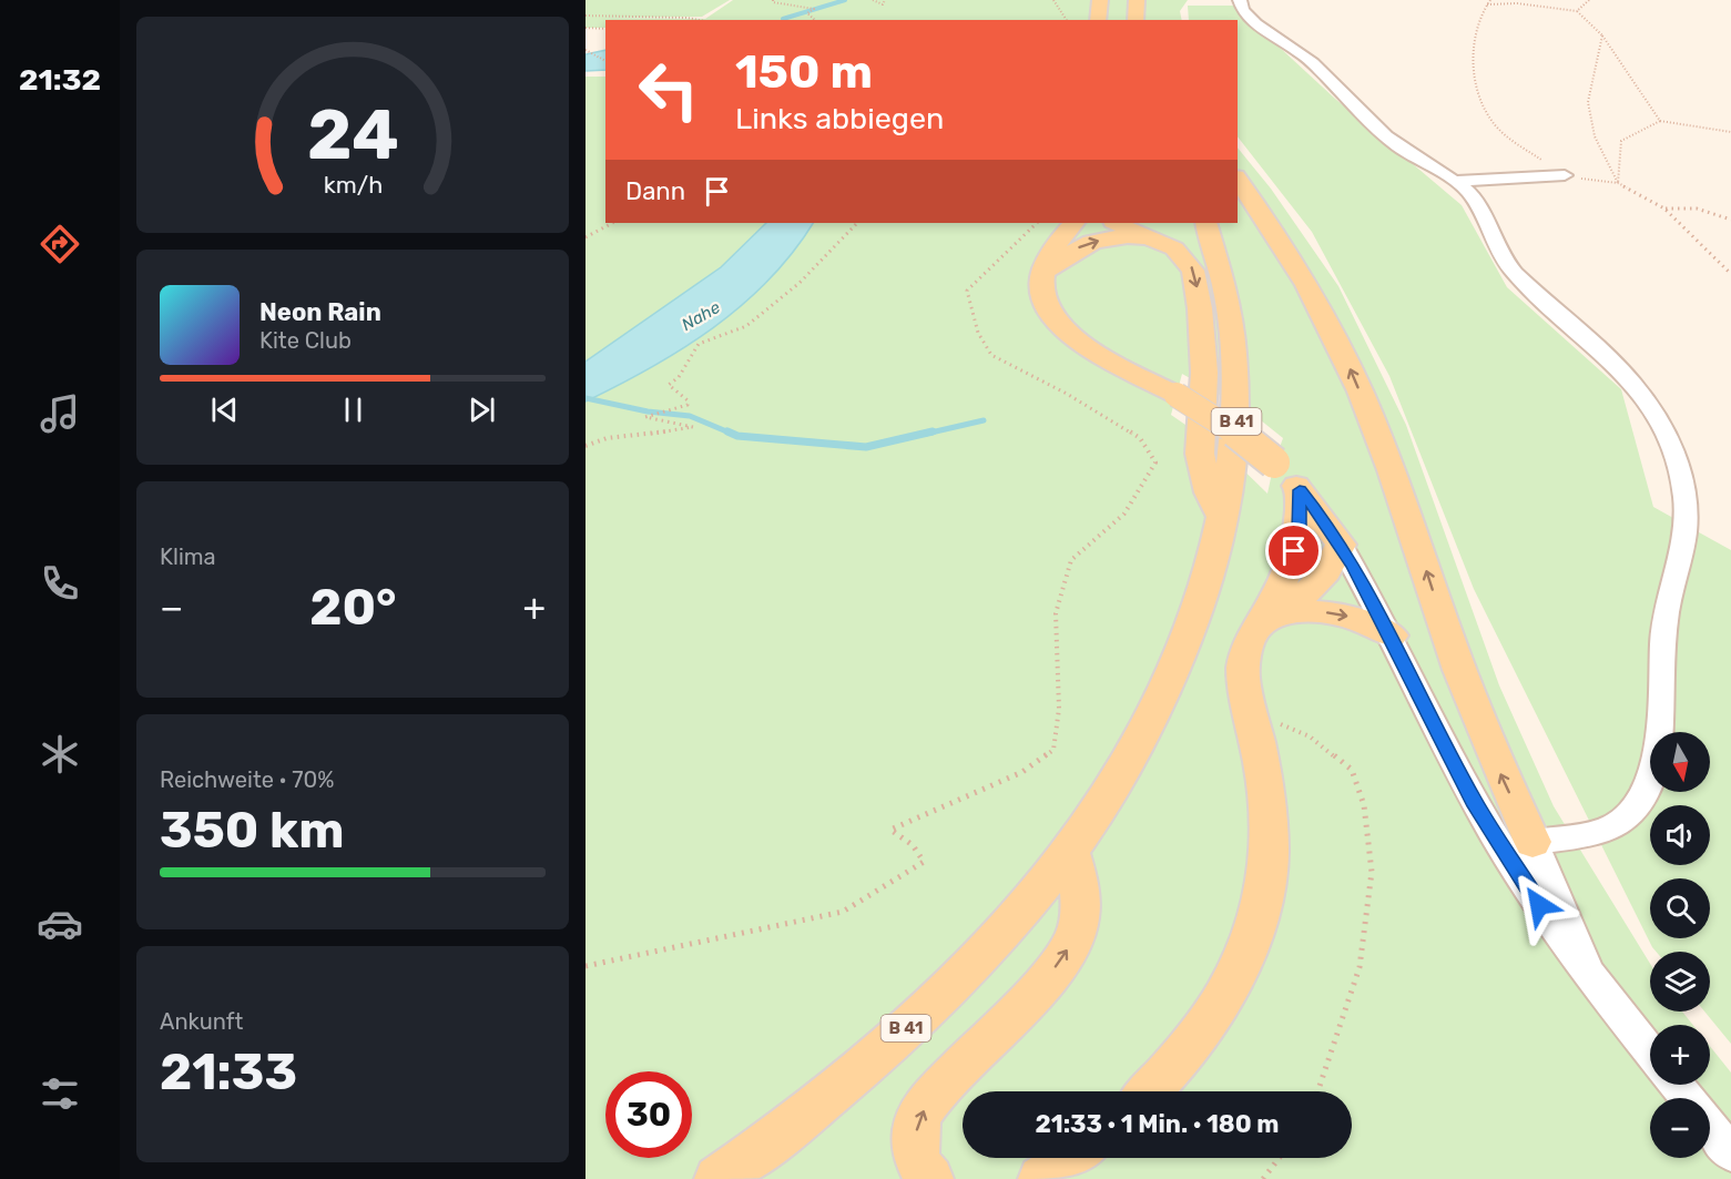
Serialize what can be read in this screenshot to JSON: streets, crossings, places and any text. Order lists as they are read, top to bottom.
{
  "streets": {
    "main road": ["B 41"]
  },
  "water": ["Nahe"],
  "north": "bottom",
  "page": {
    "tabs": "21:32",
    "turn": ["150 m", "Links abbiegen"],
    "then": "Dann",
    "song": ["Neon Rain", "Kite Club"],
    "tile": [
      "Klima",
      ["Reichweite · 70%", "350 km"],
      ["Ankunft", "21:33"]
    ],
    "heat": ["−", "20°", "+"],
    "map_buttons": ["+", "−"],
    "limit": "30",
    "trip": "21:33 · 1 Min. · 180 m",
    "gauge": ["24", "km/h"]
  }
}
